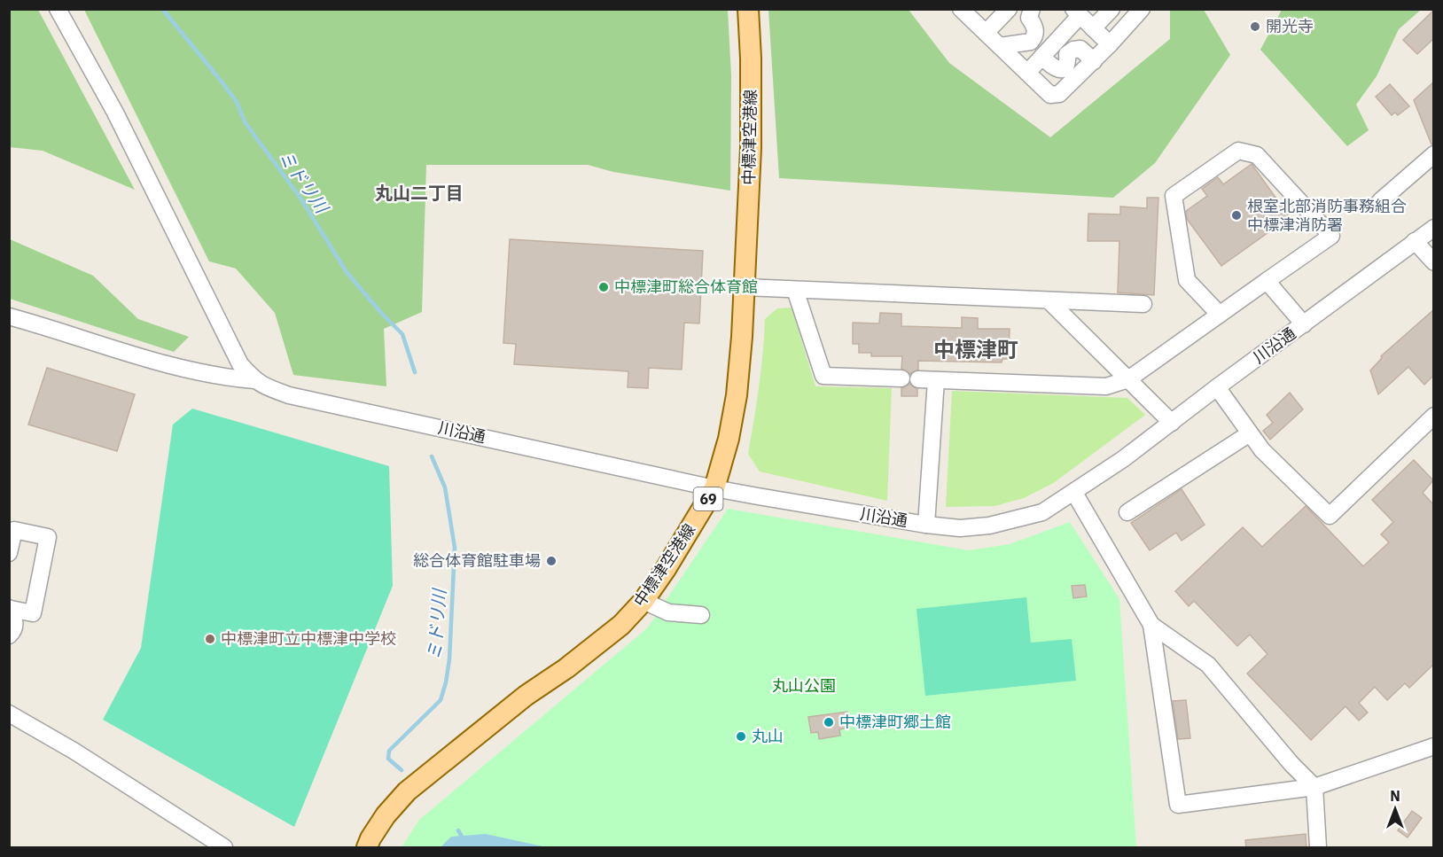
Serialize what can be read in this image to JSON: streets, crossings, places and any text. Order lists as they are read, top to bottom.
{
  "streets": {
    "main road": ["中標津空港線", "69"],
    "street": ["川沿通"]
  },
  "crossings": [
    ["中標津空港線", "川沿通"]
  ],
  "districts": ["丸山二丁目", "中標津町"],
  "water": ["ミドリ川"],
  "parks": ["丸山公園"],
  "places": [
    "開光寺",
    "根室北部消防事務組合 中標津消防署",
    "中標津町総合体育館",
    "総合体育館駐車場",
    "中標津町立中標津中学校",
    "中標津町郷土館",
    "丸山"
  ],
  "north": "top"
}
